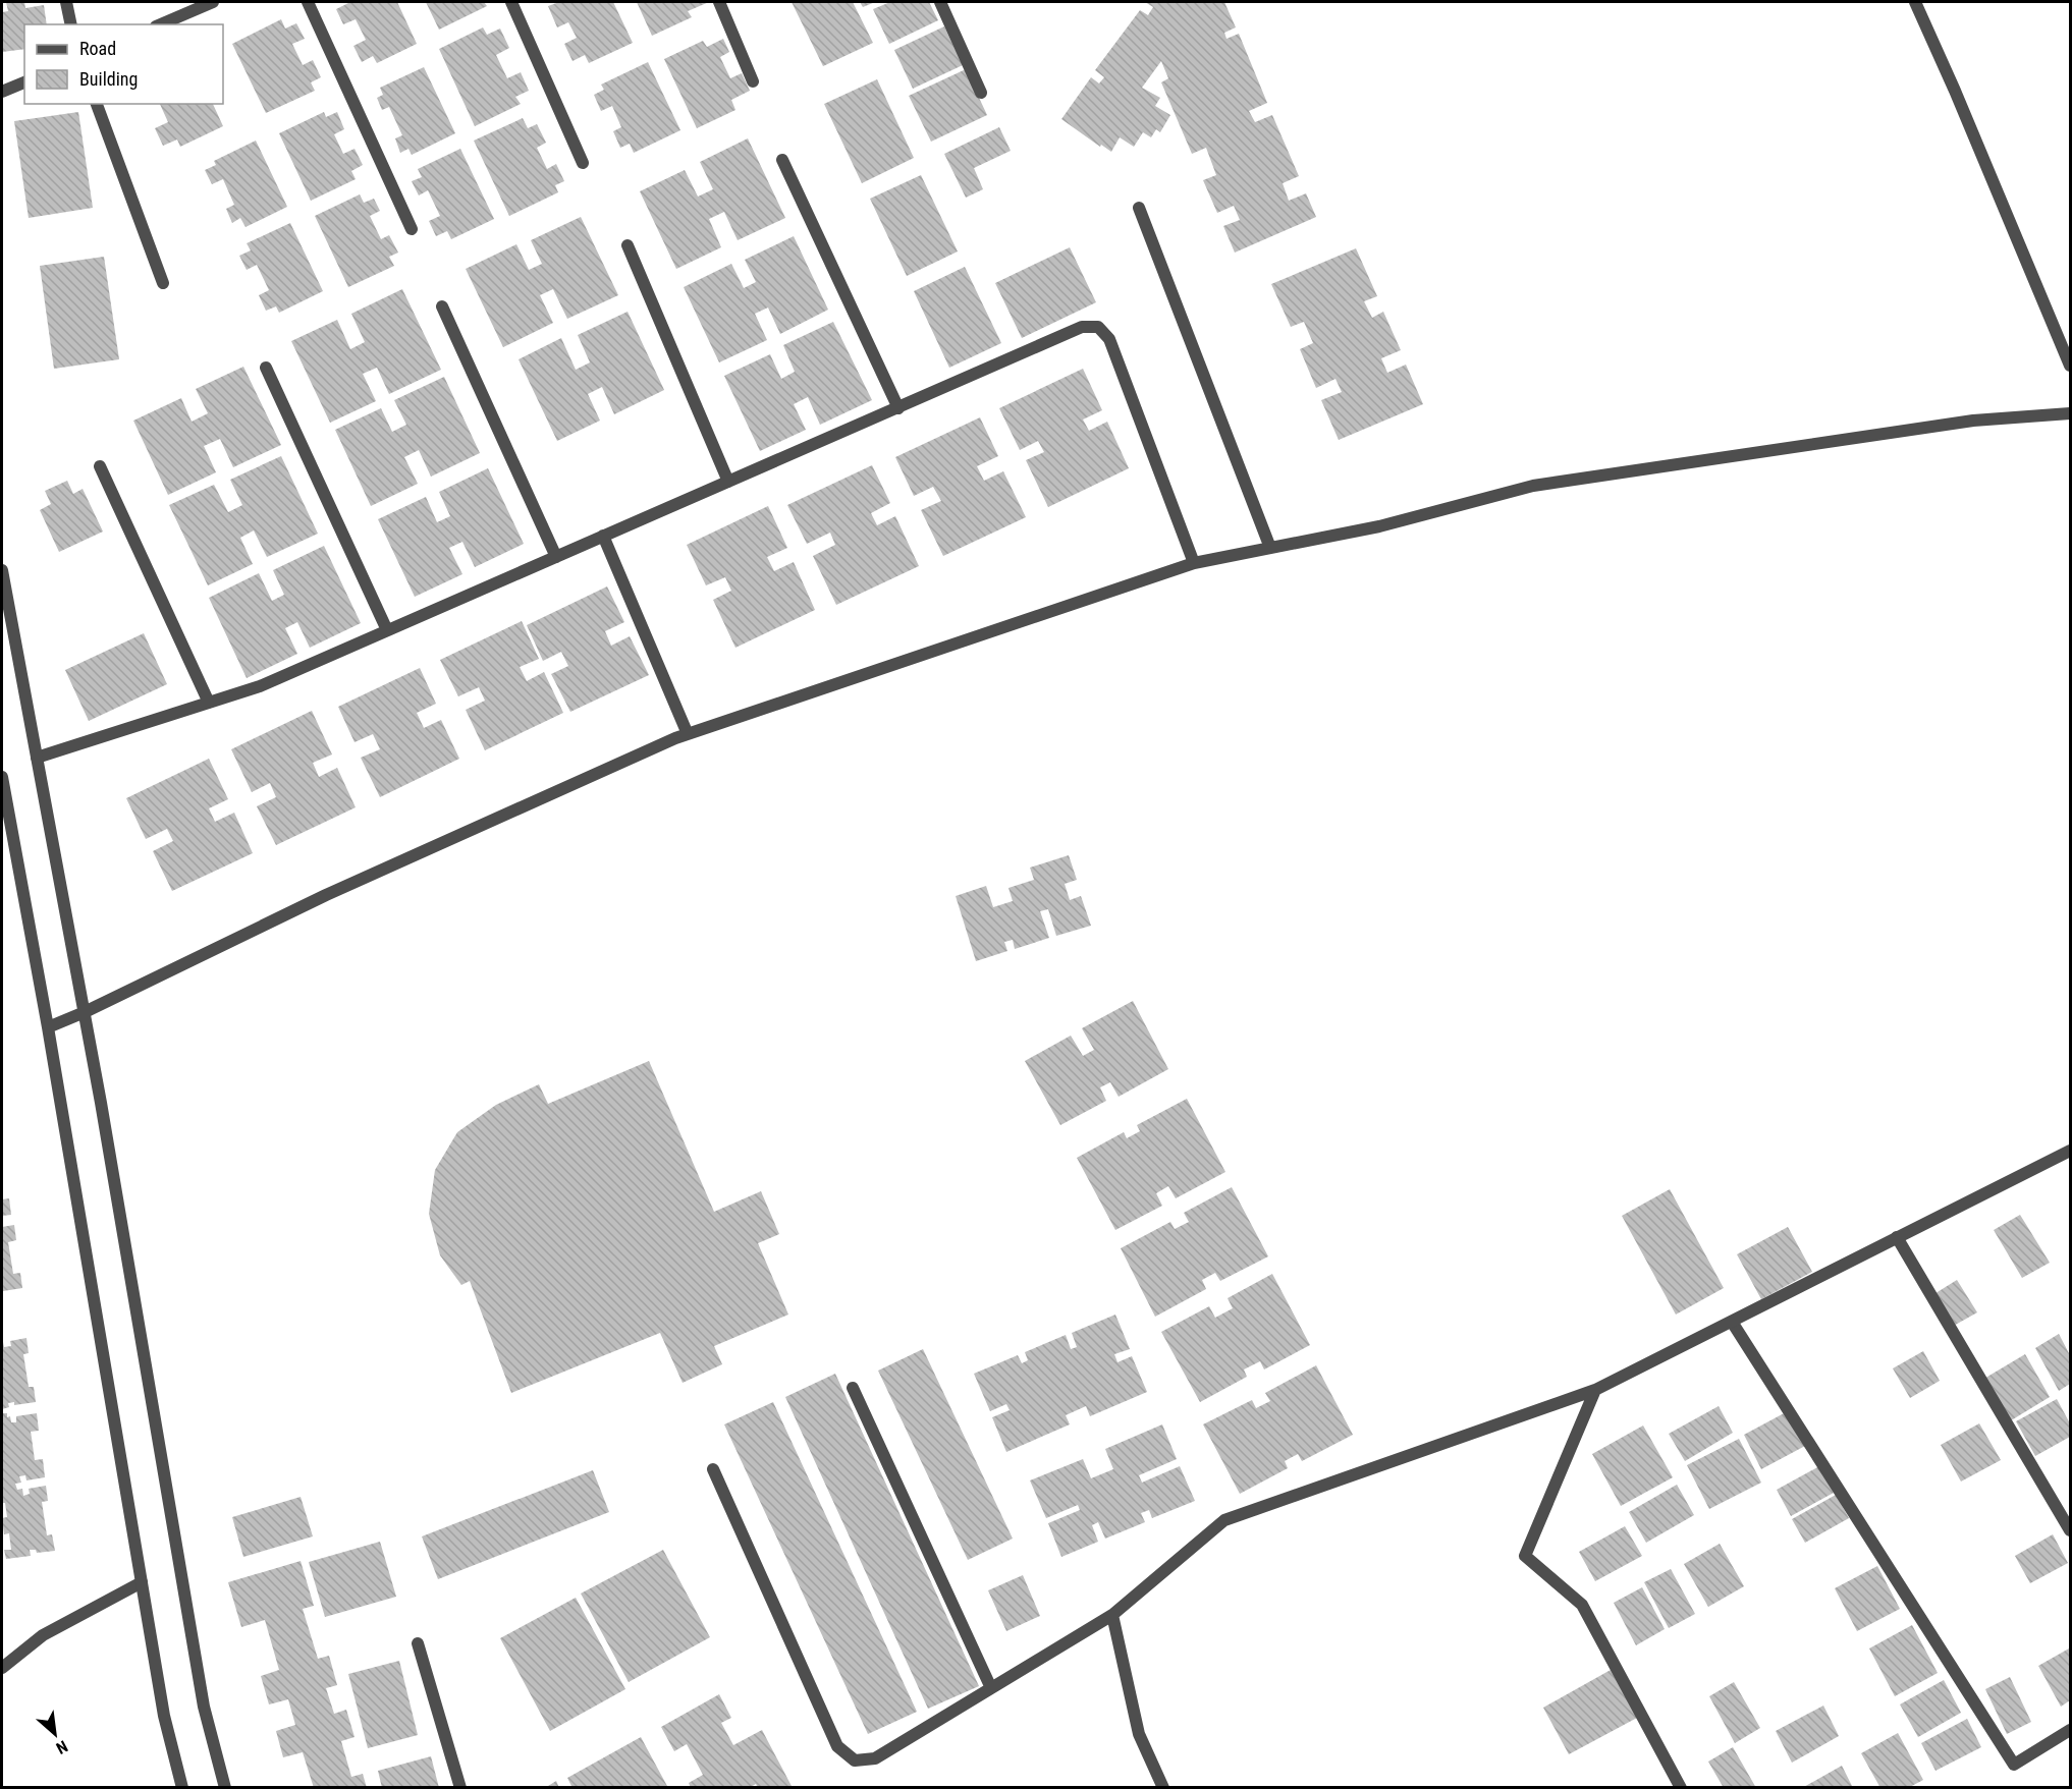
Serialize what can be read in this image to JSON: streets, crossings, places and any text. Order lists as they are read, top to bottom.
{
  "legend": ["Road", "Building"],
  "north": "bottom right"
}
